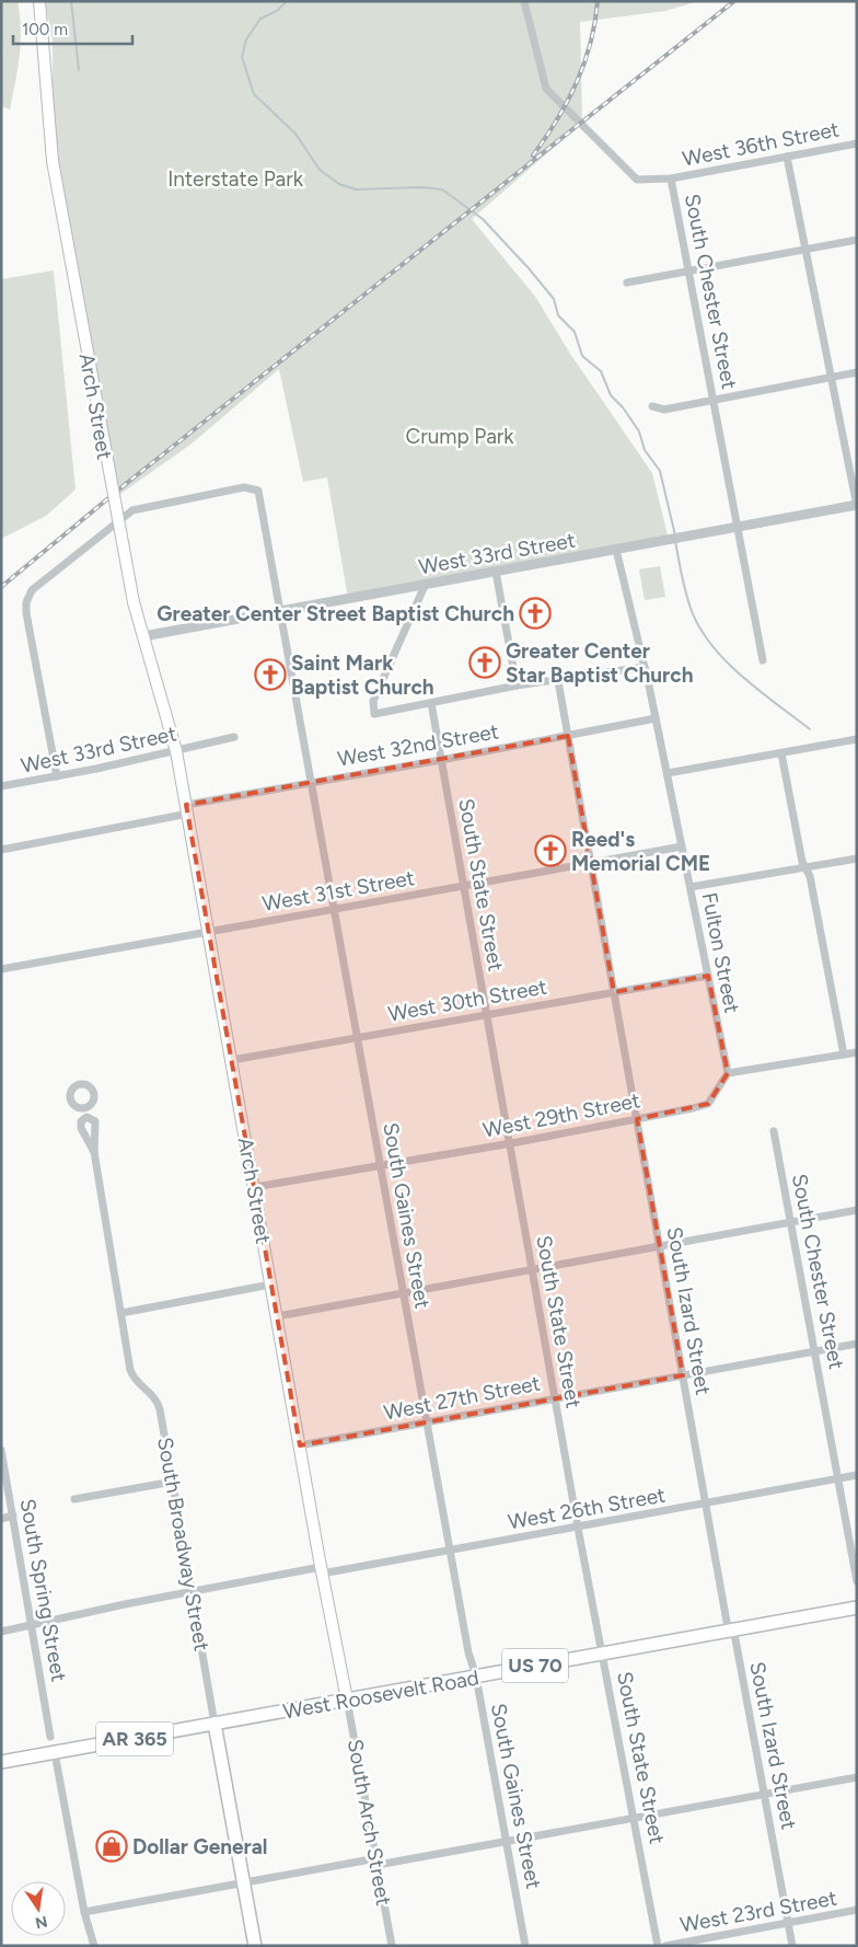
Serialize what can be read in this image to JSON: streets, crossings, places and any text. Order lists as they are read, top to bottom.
{
  "streets": {
    "main road": [
      "Arch Street",
      "South Broadway Street",
      "US 70",
      "West Roosevelt Road",
      "AR 365"
    ],
    "street": [
      "West 36th Street",
      "South Chester Street",
      "West 33rd Street",
      "West 32nd Street",
      "South State Street",
      "West 31st Street",
      "Fulton Street",
      "West 30th Street",
      "West 29th Street",
      "South Gaines Street",
      "South Izard Street",
      "West 27th Street",
      "West 26th Street",
      "South Spring Street",
      "South Arch Street",
      "West 23rd Street"
    ]
  },
  "crossings": [
    ["West 36th Street", "South Chester Street"],
    ["South Chester Street", "West 33rd Street"],
    ["South Chester Street", "West 27th Street"],
    ["South Chester Street", "West 26th Street"],
    ["Arch Street", "West 33rd Street"],
    ["Arch Street", "West 32nd Street"],
    ["Arch Street", "West 31st Street"],
    ["Arch Street", "West 30th Street"],
    ["Arch Street", "West 29th Street"],
    ["Arch Street", "West 27th Street"],
    ["Arch Street", "West 26th Street"],
    ["Arch Street", "West Roosevelt Road"],
    ["Arch Street", "South Arch Street"],
    ["West 33rd Street", "Fulton Street"],
    ["West 33rd Street", "South Gaines Street"],
    ["West 32nd Street", "South State Street"],
    ["West 32nd Street", "Fulton Street"],
    ["West 32nd Street", "South Gaines Street"],
    ["West 32nd Street", "South Izard Street"],
    ["South State Street", "West 31st Street"],
    ["South State Street", "West 30th Street"],
    ["South State Street", "West 29th Street"],
    ["South State Street", "West 27th Street"],
    ["South State Street", "West 26th Street"],
    ["South State Street", "West Roosevelt Road"],
    ["West 31st Street", "Fulton Street"],
    ["West 31st Street", "South Gaines Street"],
    ["West 31st Street", "South Izard Street"],
    ["Fulton Street", "West 30th Street"],
    ["Fulton Street", "West 29th Street"],
    ["West 30th Street", "South Gaines Street"],
    ["West 30th Street", "South Izard Street"],
    ["West 29th Street", "South Gaines Street"],
    ["West 29th Street", "South Izard Street"],
    ["South Gaines Street", "West 27th Street"],
    ["South Gaines Street", "West 26th Street"],
    ["South Gaines Street", "West Roosevelt Road"],
    ["South Izard Street", "West 27th Street"],
    ["South Izard Street", "West 26th Street"],
    ["South Izard Street", "West Roosevelt Road"],
    ["South Izard Street", "West 23rd Street"],
    ["West 26th Street", "South Broadway Street"],
    ["West 26th Street", "South Spring Street"],
    ["South Broadway Street", "West Roosevelt Road"],
    ["West Roosevelt Road", "South Arch Street"]
  ],
  "parks": ["Interstate Park", "Crump Park"],
  "places": {
    "church": [
      "Greater Center Street Baptist Church",
      "Greater Center Star Baptist Church",
      "Saint Mark Baptist Church",
      "Reed's Memorial CME"
    ],
    "shop": ["Dollar General"]
  },
  "scale_bar": "100 m",
  "north": "bottom"
}
